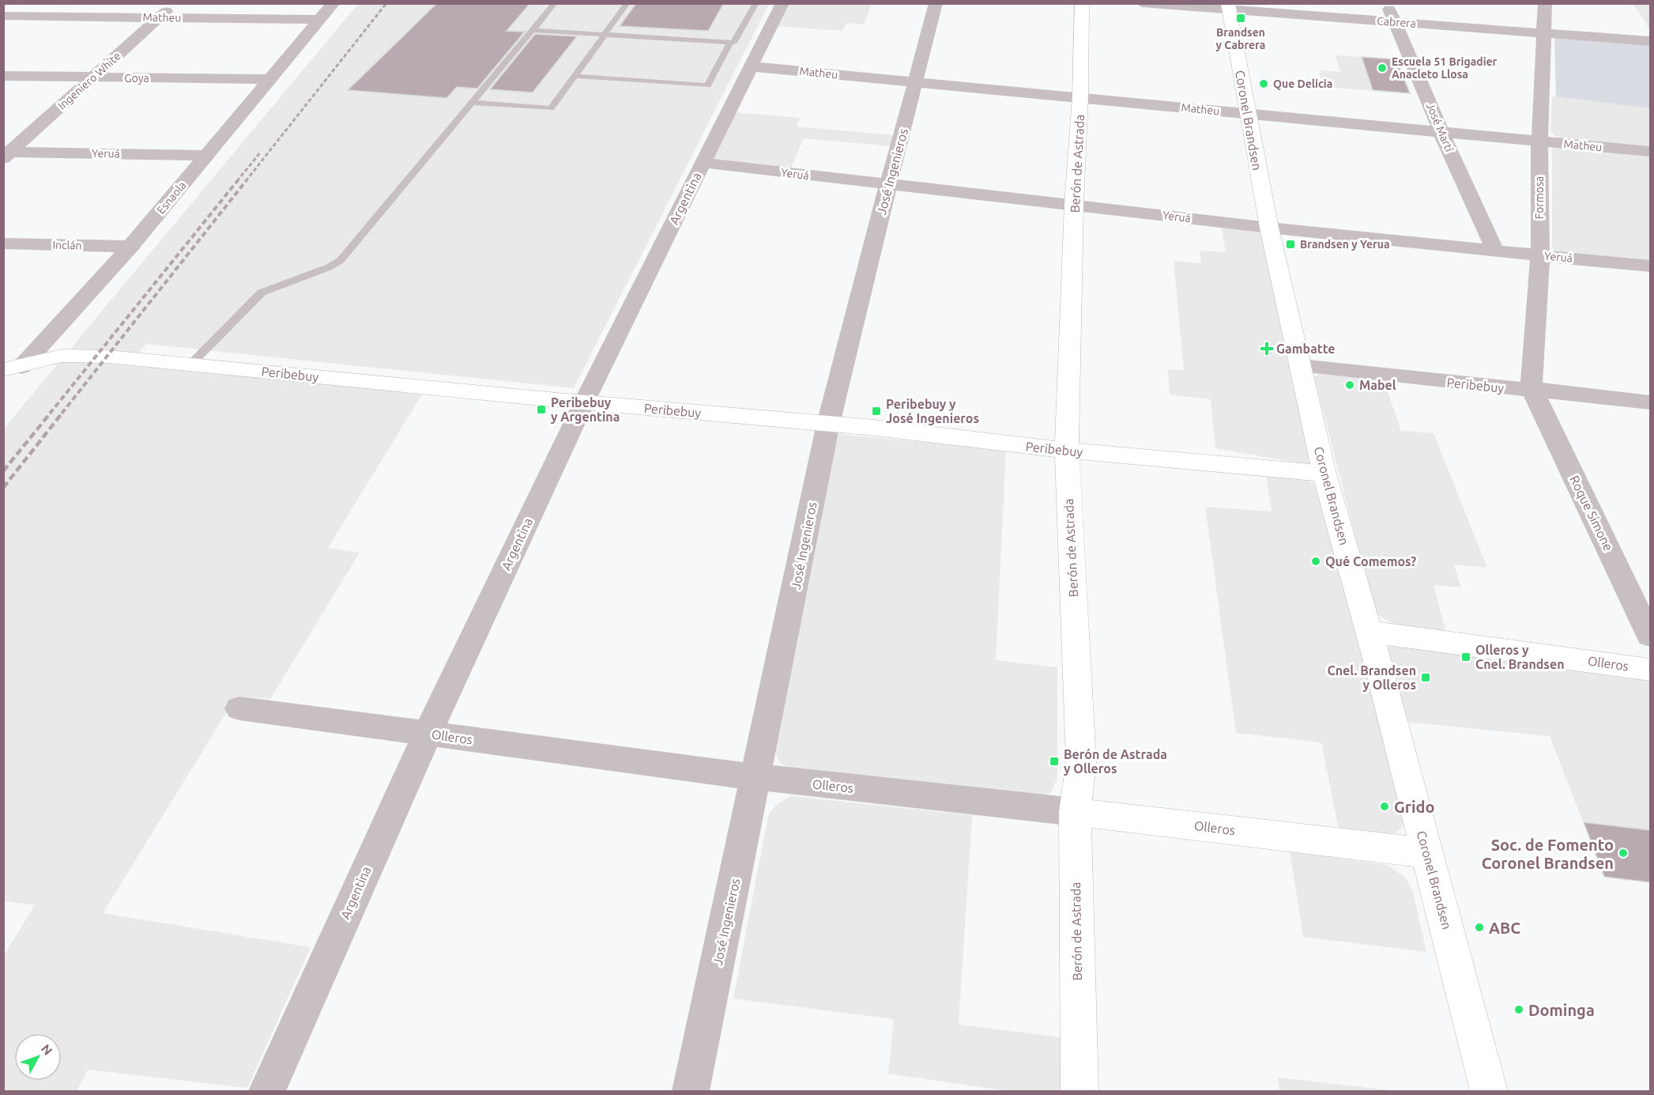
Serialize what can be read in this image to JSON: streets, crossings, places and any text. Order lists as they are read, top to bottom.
{
  "streets": {
    "street": [
      "Matheu",
      "Cabrera",
      "Goya",
      "Ingeniero White",
      "Coronel Brandsen",
      "José Martí",
      "Yeruá",
      "Berón de Astrada",
      "José Ingenieros",
      "Esnaola",
      "Formosa",
      "Argentina",
      "Inclán",
      "Peribebuy",
      "Roque Simone",
      "Olleros"
    ]
  },
  "crossings": [
    ["Matheu", "Ingeniero White"],
    ["Matheu", "Coronel Brandsen"],
    ["Matheu", "José Martí"],
    ["Matheu", "Berón de Astrada"],
    ["Matheu", "José Ingenieros"],
    ["Matheu", "Esnaola"],
    ["Matheu", "Formosa"],
    ["Matheu", "Argentina"],
    ["Cabrera", "Coronel Brandsen"],
    ["Cabrera", "José Martí"],
    ["Cabrera", "Formosa"],
    ["Goya", "Ingeniero White"],
    ["Goya", "Esnaola"],
    ["Ingeniero White", "Yeruá"],
    ["Coronel Brandsen", "Yeruá"],
    ["Coronel Brandsen", "Peribebuy"],
    ["Coronel Brandsen", "Olleros"],
    ["José Martí", "Yeruá"],
    ["Yeruá", "Berón de Astrada"],
    ["Yeruá", "José Ingenieros"],
    ["Yeruá", "Esnaola"],
    ["Yeruá", "Formosa"],
    ["Yeruá", "Argentina"],
    ["Berón de Astrada", "Peribebuy"],
    ["Berón de Astrada", "Olleros"],
    ["José Ingenieros", "Peribebuy"],
    ["José Ingenieros", "Olleros"],
    ["Esnaola", "Inclán"],
    ["Esnaola", "Peribebuy"],
    ["Formosa", "Peribebuy"],
    ["Formosa", "Roque Simone"],
    ["Argentina", "Peribebuy"],
    ["Argentina", "Olleros"],
    ["Peribebuy", "Roque Simone"]
  ],
  "places": {
    "transit": [
      "Brandsen y Cabrera",
      "Brandsen y Yerua",
      "Peribebuy y Argentina",
      "Peribebuy y José Ingenieros",
      "Olleros y Cnel. Brandsen",
      "Cnel. Brandsen y Olleros",
      "Berón de Astrada y Olleros"
    ],
    "other": [
      "Escuela 51 Brigadier Anacleto Llosa",
      "Que Delicia",
      "Mabel",
      "Qué Comemos?",
      "Grido",
      "Soc. de Fomento Coronel Brandsen",
      "ABC",
      "Dominga"
    ],
    "health": ["Gambatte"]
  },
  "north": "top right"
}
